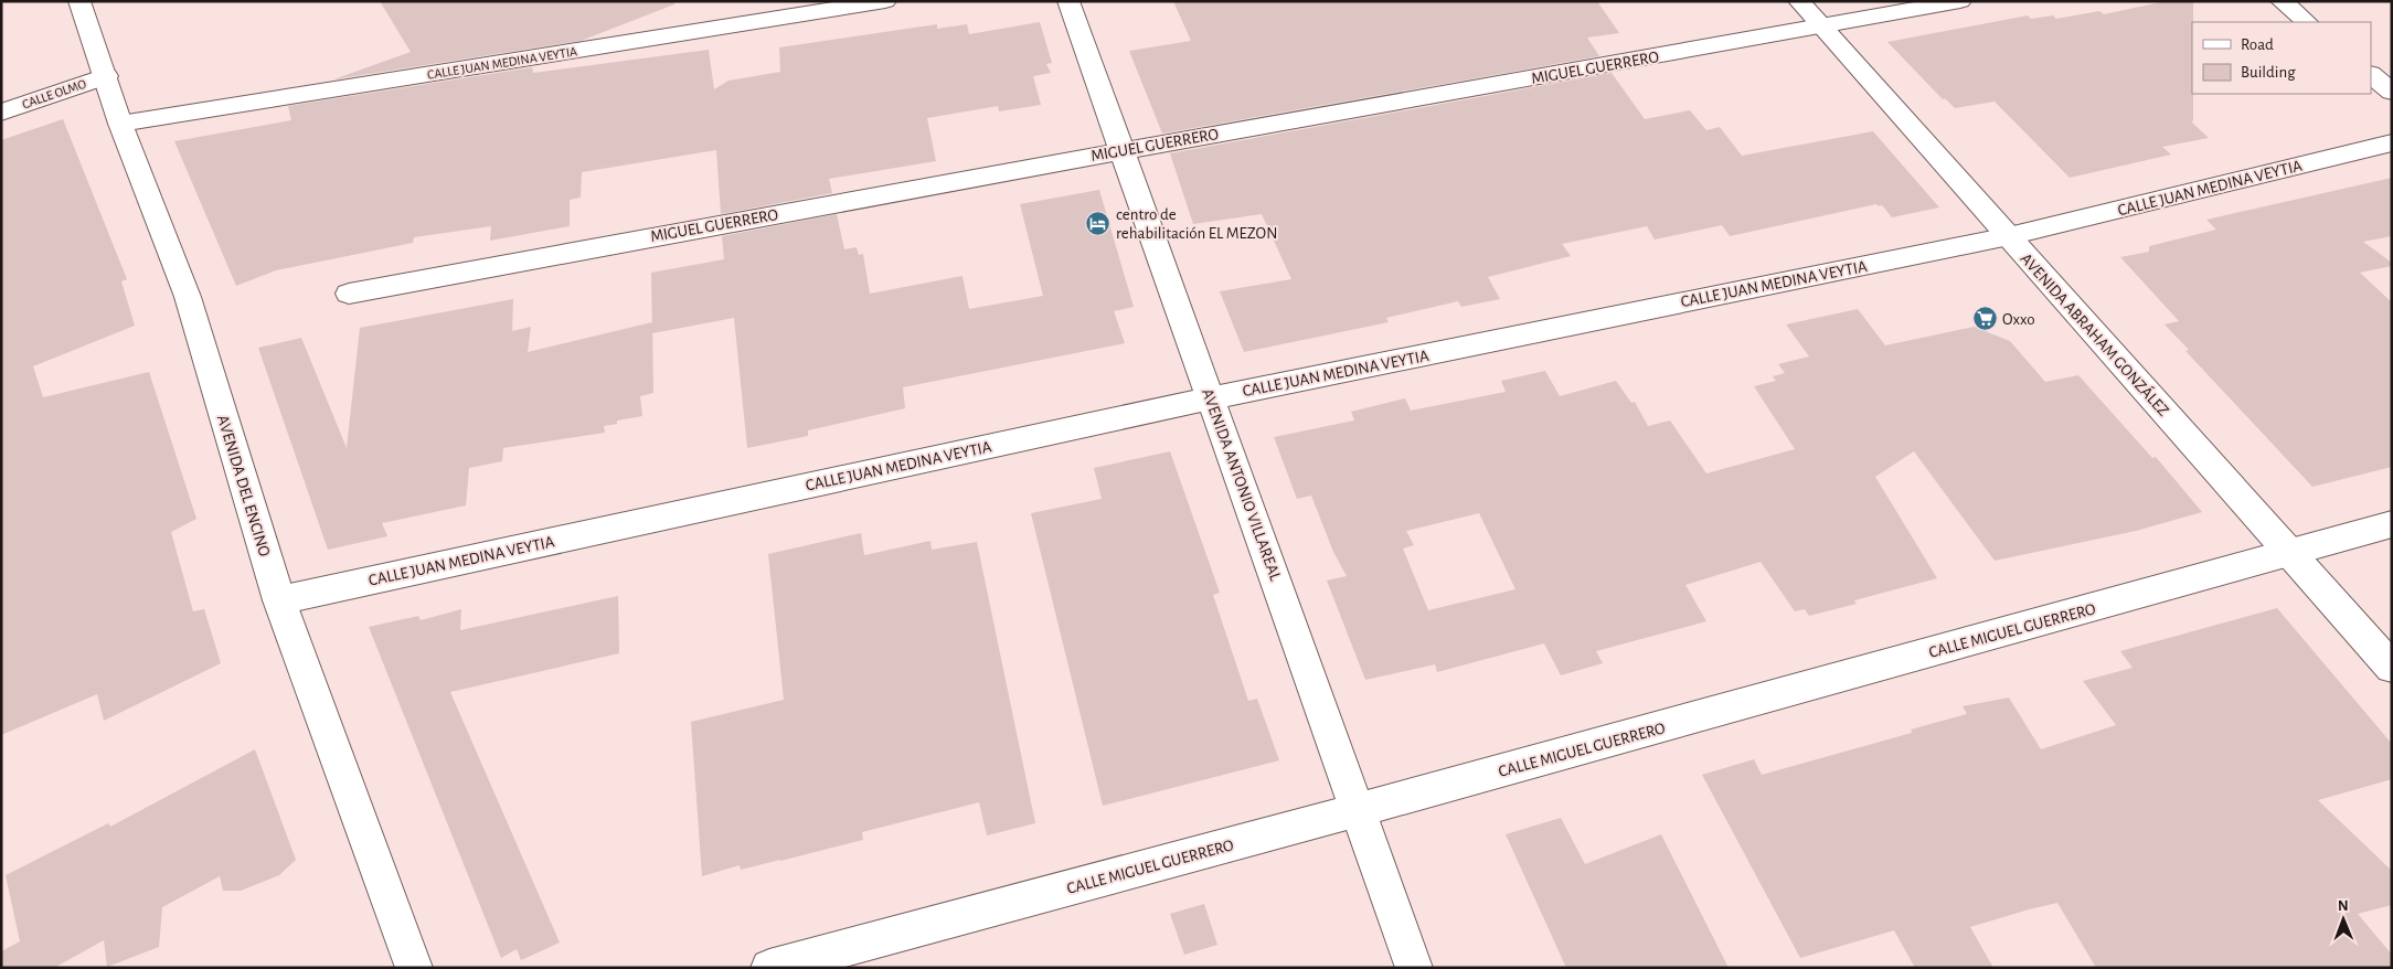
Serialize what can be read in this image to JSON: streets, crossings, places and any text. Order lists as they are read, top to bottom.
{
  "streets": {
    "street": [
      "CALLE JUAN MEDINA VEYTIA",
      "MIGUEL GUERRERO",
      "CALLE OLMO",
      "AVENIDA ABRAHAM GONZÁLEZ",
      "AVENIDA ANTONIO VILLAREAL",
      "AVENIDA DEL ENCINO",
      "CALLE MIGUEL GUERRERO"
    ]
  },
  "crossings": [
    ["CALLE JUAN MEDINA VEYTIA", "AVENIDA ABRAHAM GONZÁLEZ"],
    ["CALLE JUAN MEDINA VEYTIA", "AVENIDA ANTONIO VILLAREAL"],
    ["CALLE JUAN MEDINA VEYTIA", "AVENIDA DEL ENCINO"],
    ["MIGUEL GUERRERO", "AVENIDA ABRAHAM GONZÁLEZ"],
    ["MIGUEL GUERRERO", "AVENIDA ANTONIO VILLAREAL"],
    ["CALLE OLMO", "AVENIDA DEL ENCINO"],
    ["AVENIDA ABRAHAM GONZÁLEZ", "CALLE MIGUEL GUERRERO"],
    ["AVENIDA ANTONIO VILLAREAL", "CALLE MIGUEL GUERRERO"]
  ],
  "places": {
    "hotel": ["centro de rehabilitación EL MEZON"],
    "supermarket": ["Oxxo"]
  },
  "legend": ["Road", "Building"],
  "north": "top"
}
